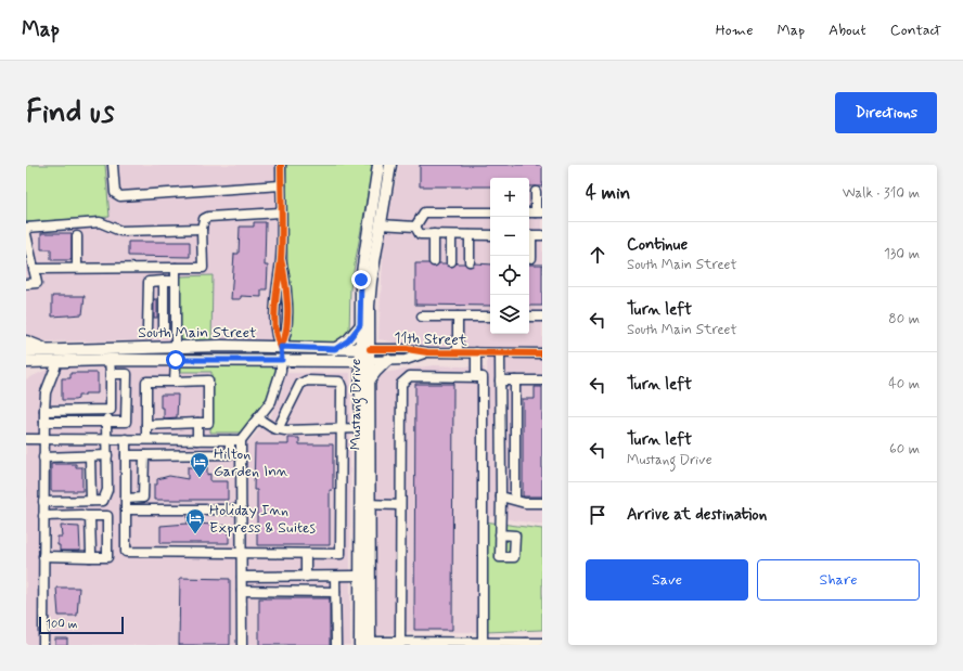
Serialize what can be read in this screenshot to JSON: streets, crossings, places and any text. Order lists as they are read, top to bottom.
{
  "streets": {
    "main road": ["South Main Street", "Mustang Drive"],
    "street": ["11th Street"]
  },
  "crossings": [
    ["South Main Street", "11th Street"],
    ["South Main Street", "Mustang Drive"],
    ["11th Street", "Mustang Drive"]
  ],
  "places": {
    "hotel": ["Hilton Garden Inn", "Holiday Inn Express & Suites"]
  },
  "scale_bar": "100 m",
  "page": {
    "header": "Map",
    "nav": [
      "Home",
      "Map",
      "About",
      "Contact"
    ],
    "buttons": [
      "Directions",
      ["Save", "Share"]
    ],
    "title": "Find us",
    "heading": ["4 min", "Walk · 310 m"],
    "map_buttons": ["+", "−"],
    "list": [
      ["Continue", "South Main Street", "130 m"],
      ["Turn left", "South Main Street", "80 m"],
      ["Turn left", "40 m"],
      ["Turn left", "Mustang Drive", "60 m"],
      "Arrive at destination"
    ],
    "scale": "100 m"
  }
}
